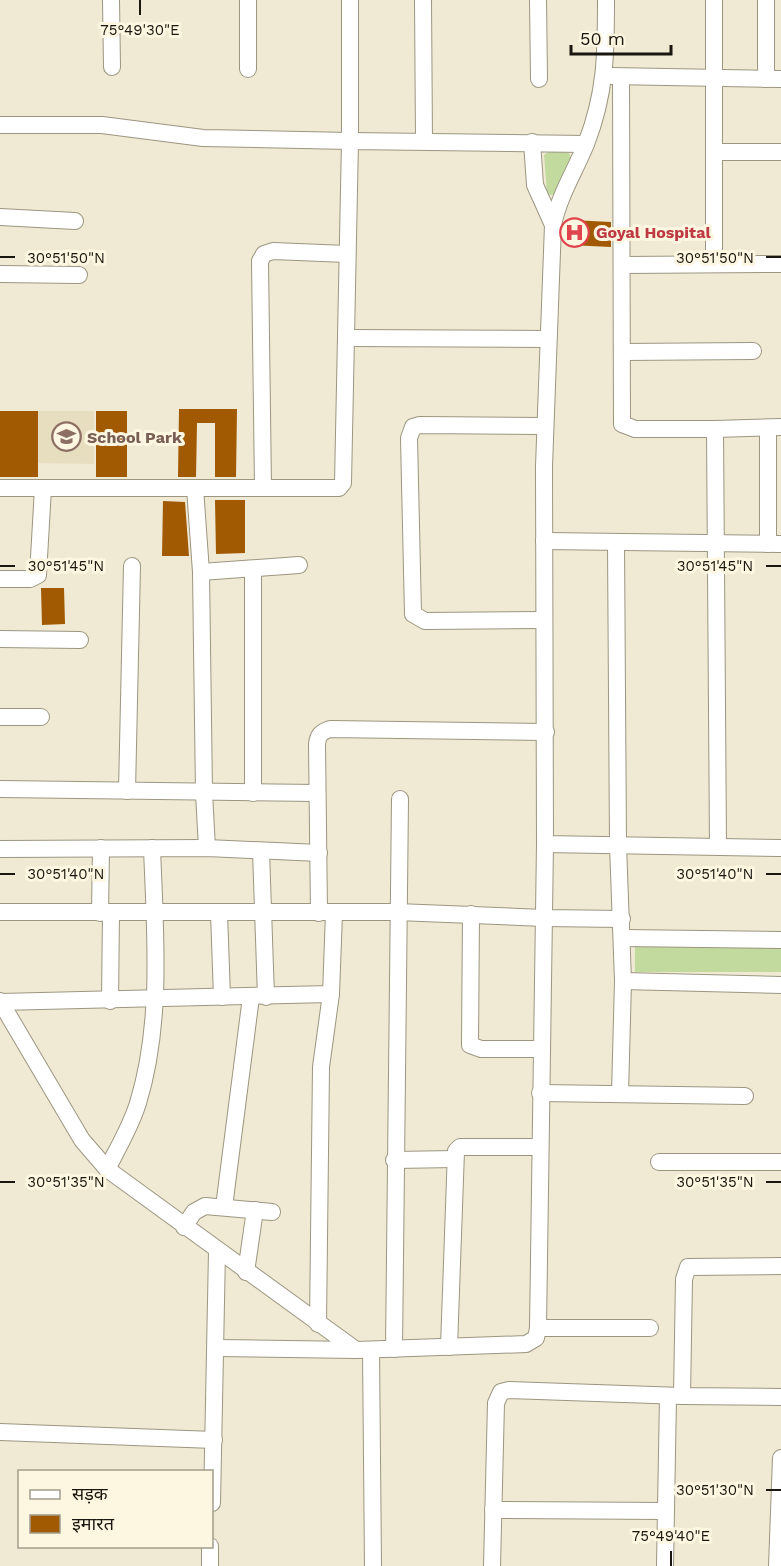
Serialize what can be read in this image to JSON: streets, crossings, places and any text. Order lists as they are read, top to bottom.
{
  "places": {
    "hospital": ["Goyal Hospital"],
    "school or university": ["School Park"]
  },
  "legend": ["सड़क", "इमारत"],
  "scale_bar": "50 m",
  "coordinates": [
    "75°49'30\"E",
    "30°51'50\"N",
    "30°51'45\"N",
    "30°51'40\"N",
    "30°51'35\"N",
    "30°51'30\"N",
    "75°49'40\"E"
  ]
}
